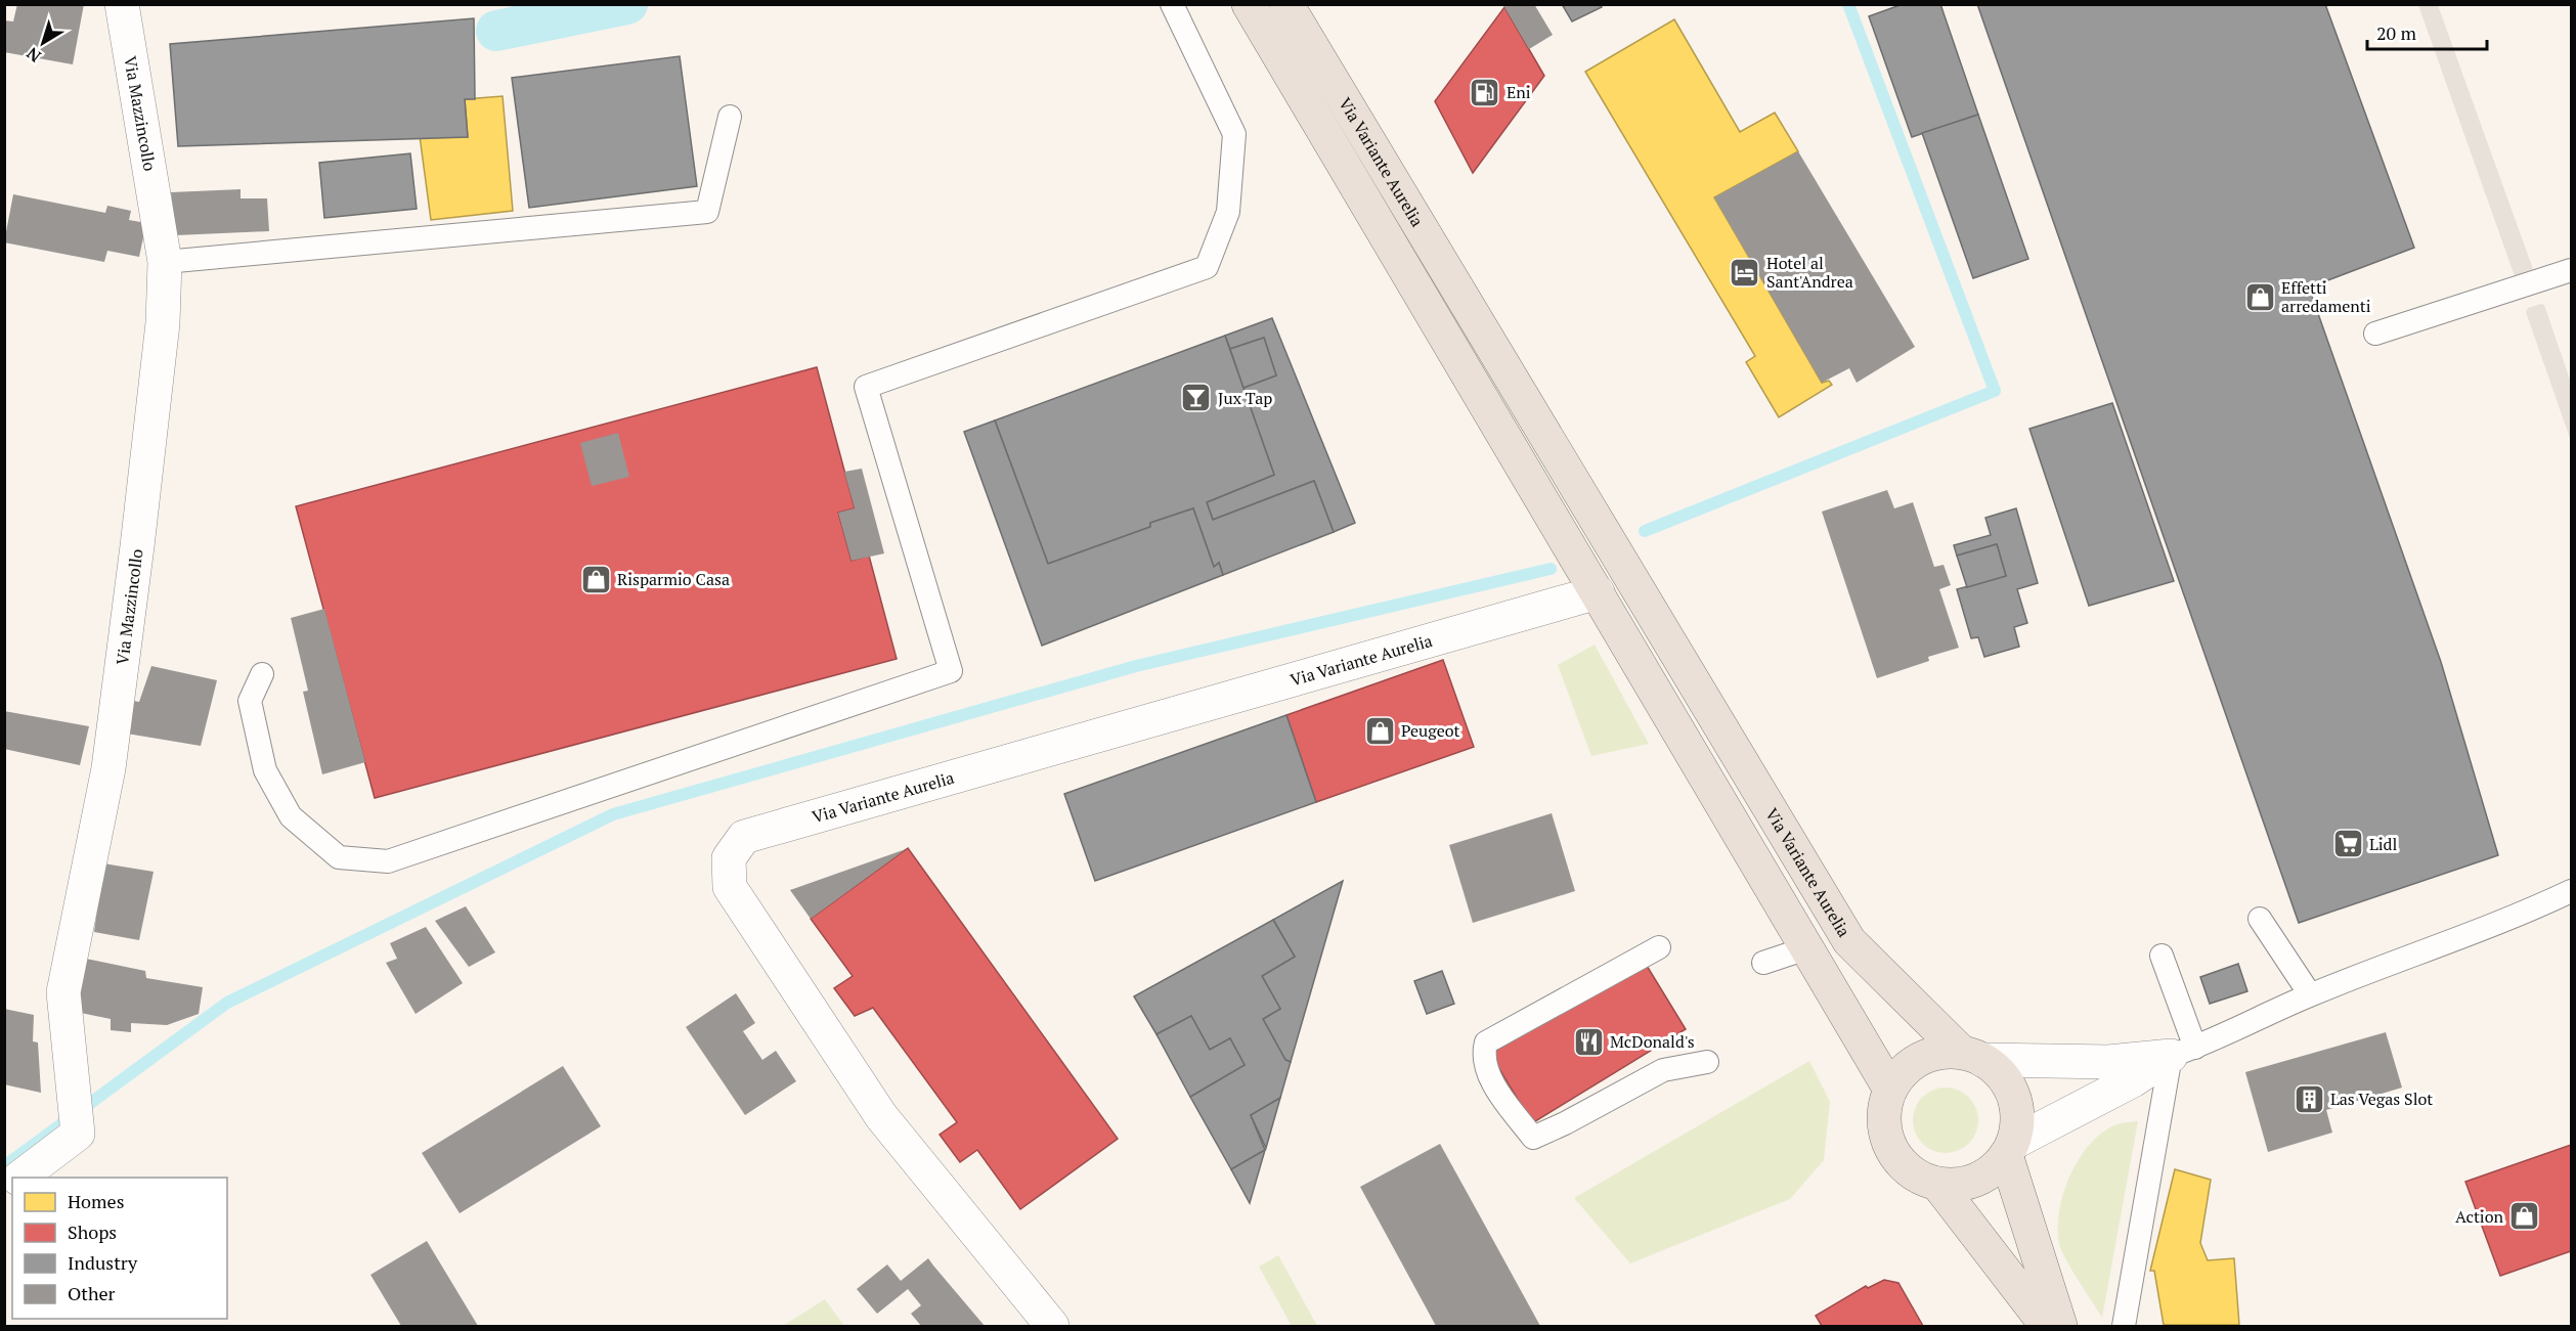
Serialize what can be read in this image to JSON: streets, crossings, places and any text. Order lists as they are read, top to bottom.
{
  "streets": {
    "main road": ["Via Variante Aurelia"],
    "street": ["Via Mazzincollo"]
  },
  "places": {
    "fuel station": ["Eni"],
    "hotel": ["Hotel al Sant'Andrea"],
    "shop": [
      "Effetti arredamenti",
      "Risparmio Casa",
      "Peugeot",
      "Action"
    ],
    "bar": ["Jux Tap"],
    "supermarket": ["Lidl"],
    "restaurant": ["McDonald's"],
    "building": ["Las Vegas Slot"]
  },
  "legend": [
    "Homes",
    "Shops",
    "Industry",
    "Other"
  ],
  "scale_bar": "20 m",
  "north": "bottom left"
}
